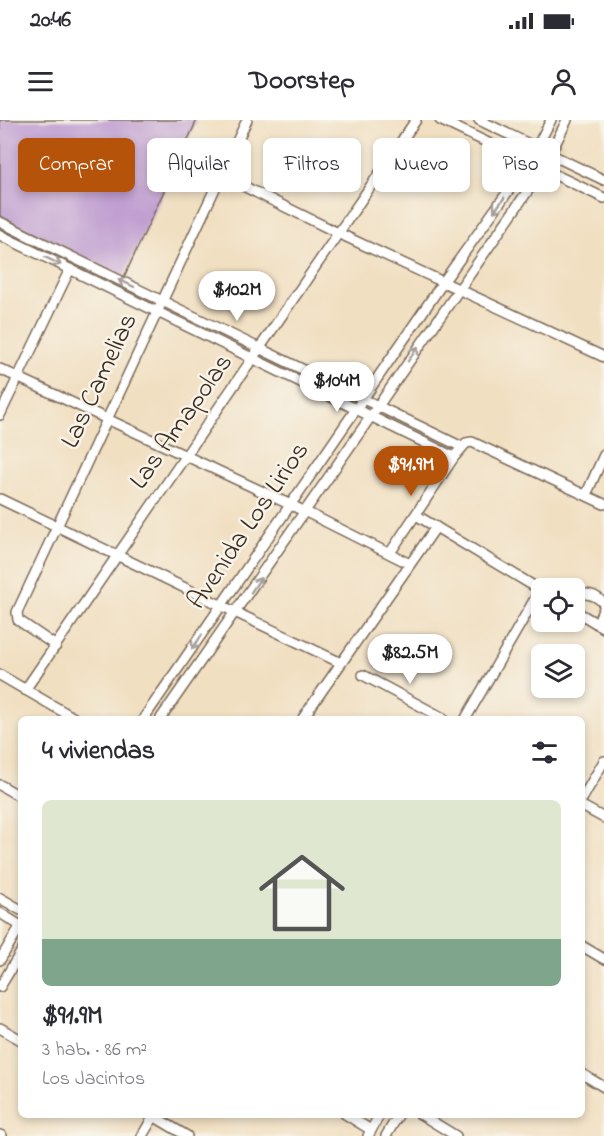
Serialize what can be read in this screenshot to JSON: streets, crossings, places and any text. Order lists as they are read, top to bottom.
{
  "streets": {
    "street": ["Las Camelias", "Las Amapolas", "Avenida Los Lirios"]
  },
  "crossings": [
    ["Las Camelias", "Las Amapolas"]
  ],
  "page": {
    "status": "20:46",
    "header": "Doorstep",
    "chip": [
      "Comprar",
      "Alquilar",
      "Filtros",
      "Nuevo",
      "Piso"
    ],
    "price": [
      "$102M",
      "$104M",
      "$91.9M",
      "$82.5M"
    ],
    "heading": "4 viviendas",
    "list": [
      {
        "name": "$91.9M",
        "note": "3 hab. · 86 m² · Los Jacintos"
      }
    ]
  }
}
